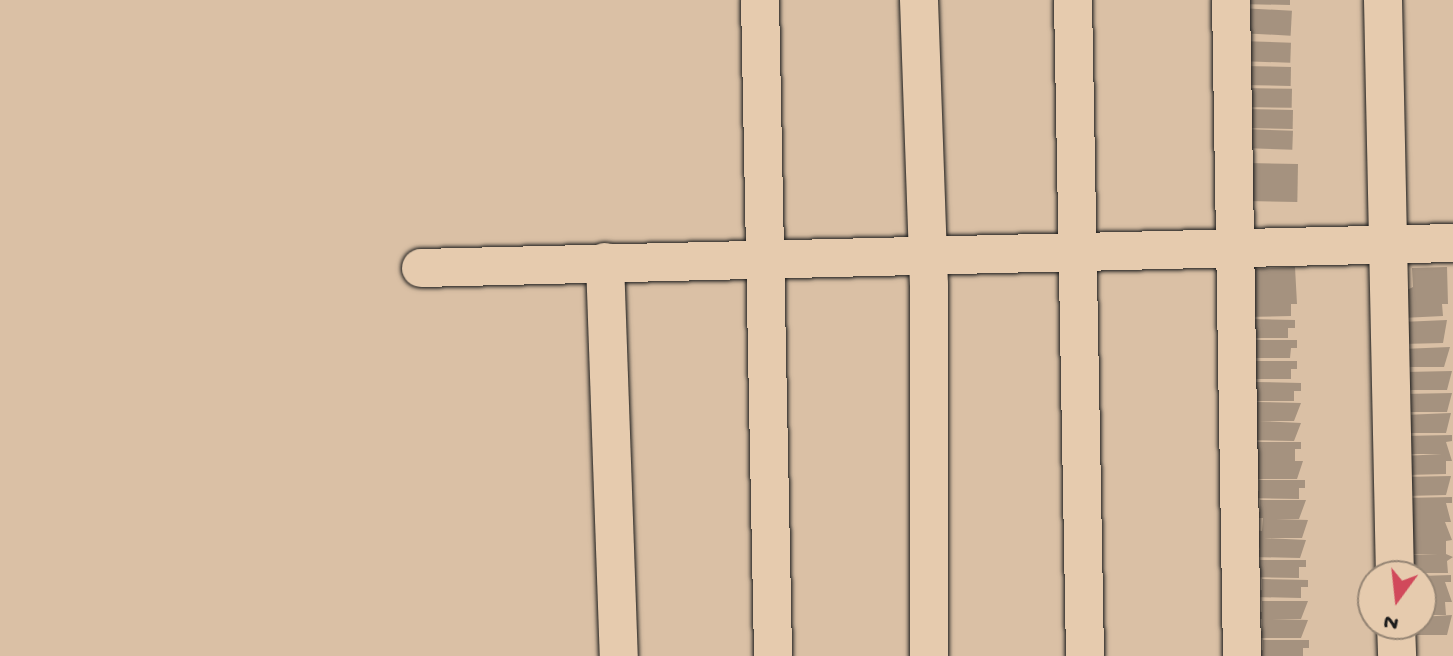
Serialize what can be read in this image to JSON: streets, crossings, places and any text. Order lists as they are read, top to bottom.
{
  "north": "bottom"
}
